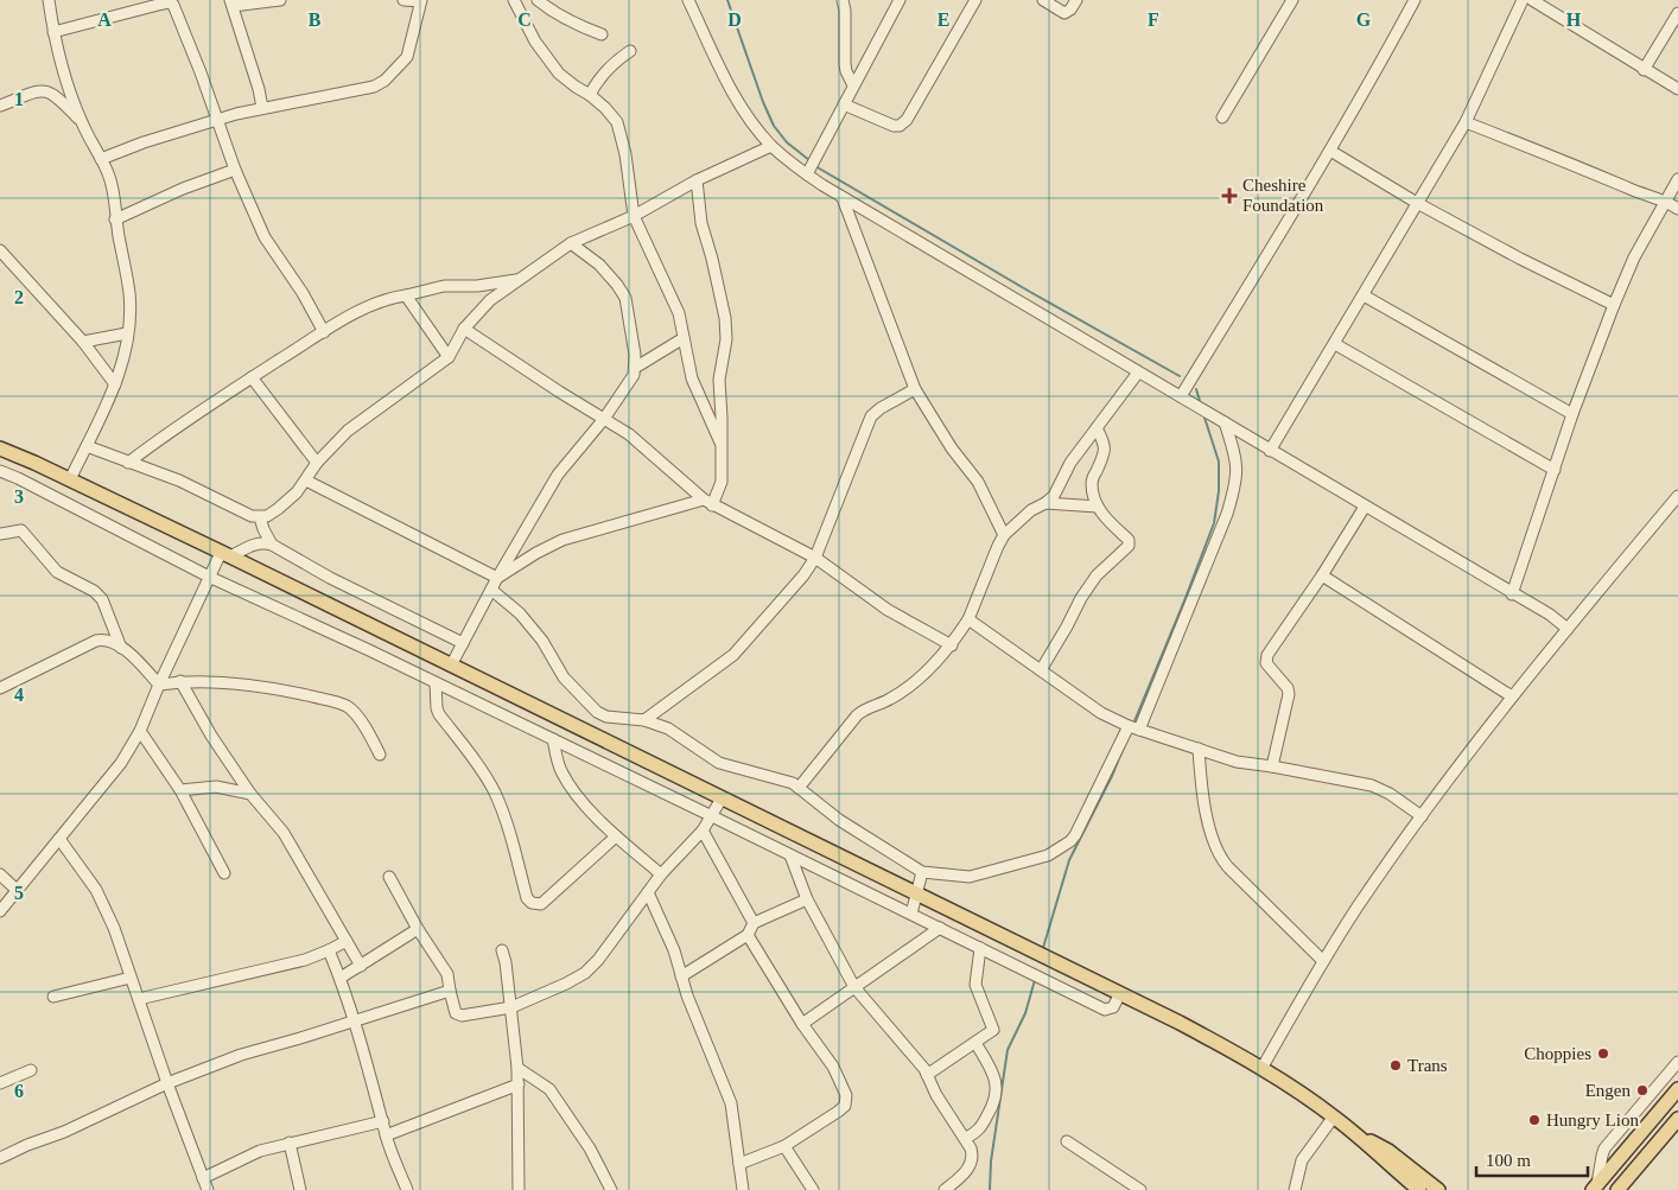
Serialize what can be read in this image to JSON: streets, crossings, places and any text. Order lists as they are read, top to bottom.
{
  "places": {
    "health": ["Cheshire Foundation"],
    "other": [
      "Choppies",
      "Trans",
      "Engen",
      "Hungry Lion"
    ]
  },
  "scale_bar": "100 m",
  "grid": {
    "columns": [
      "A",
      "B",
      "C",
      "D",
      "E",
      "F",
      "G",
      "H"
    ],
    "rows": [
      "1",
      "2",
      "3",
      "4",
      "5",
      "6"
    ]
  }
}
